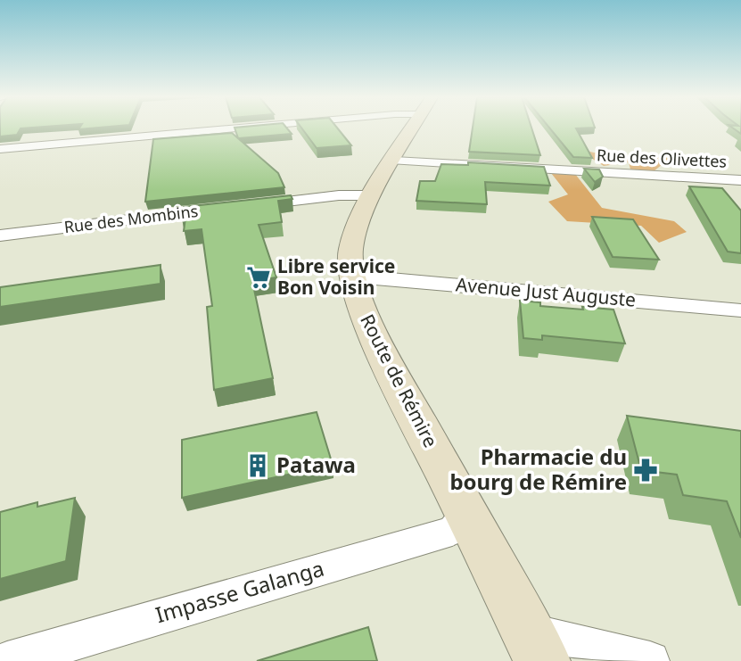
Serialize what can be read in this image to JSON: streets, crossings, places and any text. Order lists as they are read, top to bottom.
{
  "streets": {
    "main road": ["Route de Rémire"],
    "street": [
      "Rue des Olivettes",
      "Rue des Mombins",
      "Avenue Just Auguste",
      "Impasse Galanga"
    ]
  },
  "crossings": [
    ["Rue des Olivettes", "Route de Rémire"],
    ["Avenue Just Auguste", "Route de Rémire"],
    ["Route de Rémire", "Impasse Galanga"]
  ],
  "places": {
    "supermarket": ["Libre service Bon Voisin"],
    "building": ["Patawa"],
    "pharmacy": ["Pharmacie du bourg de Rémire"]
  }
}
